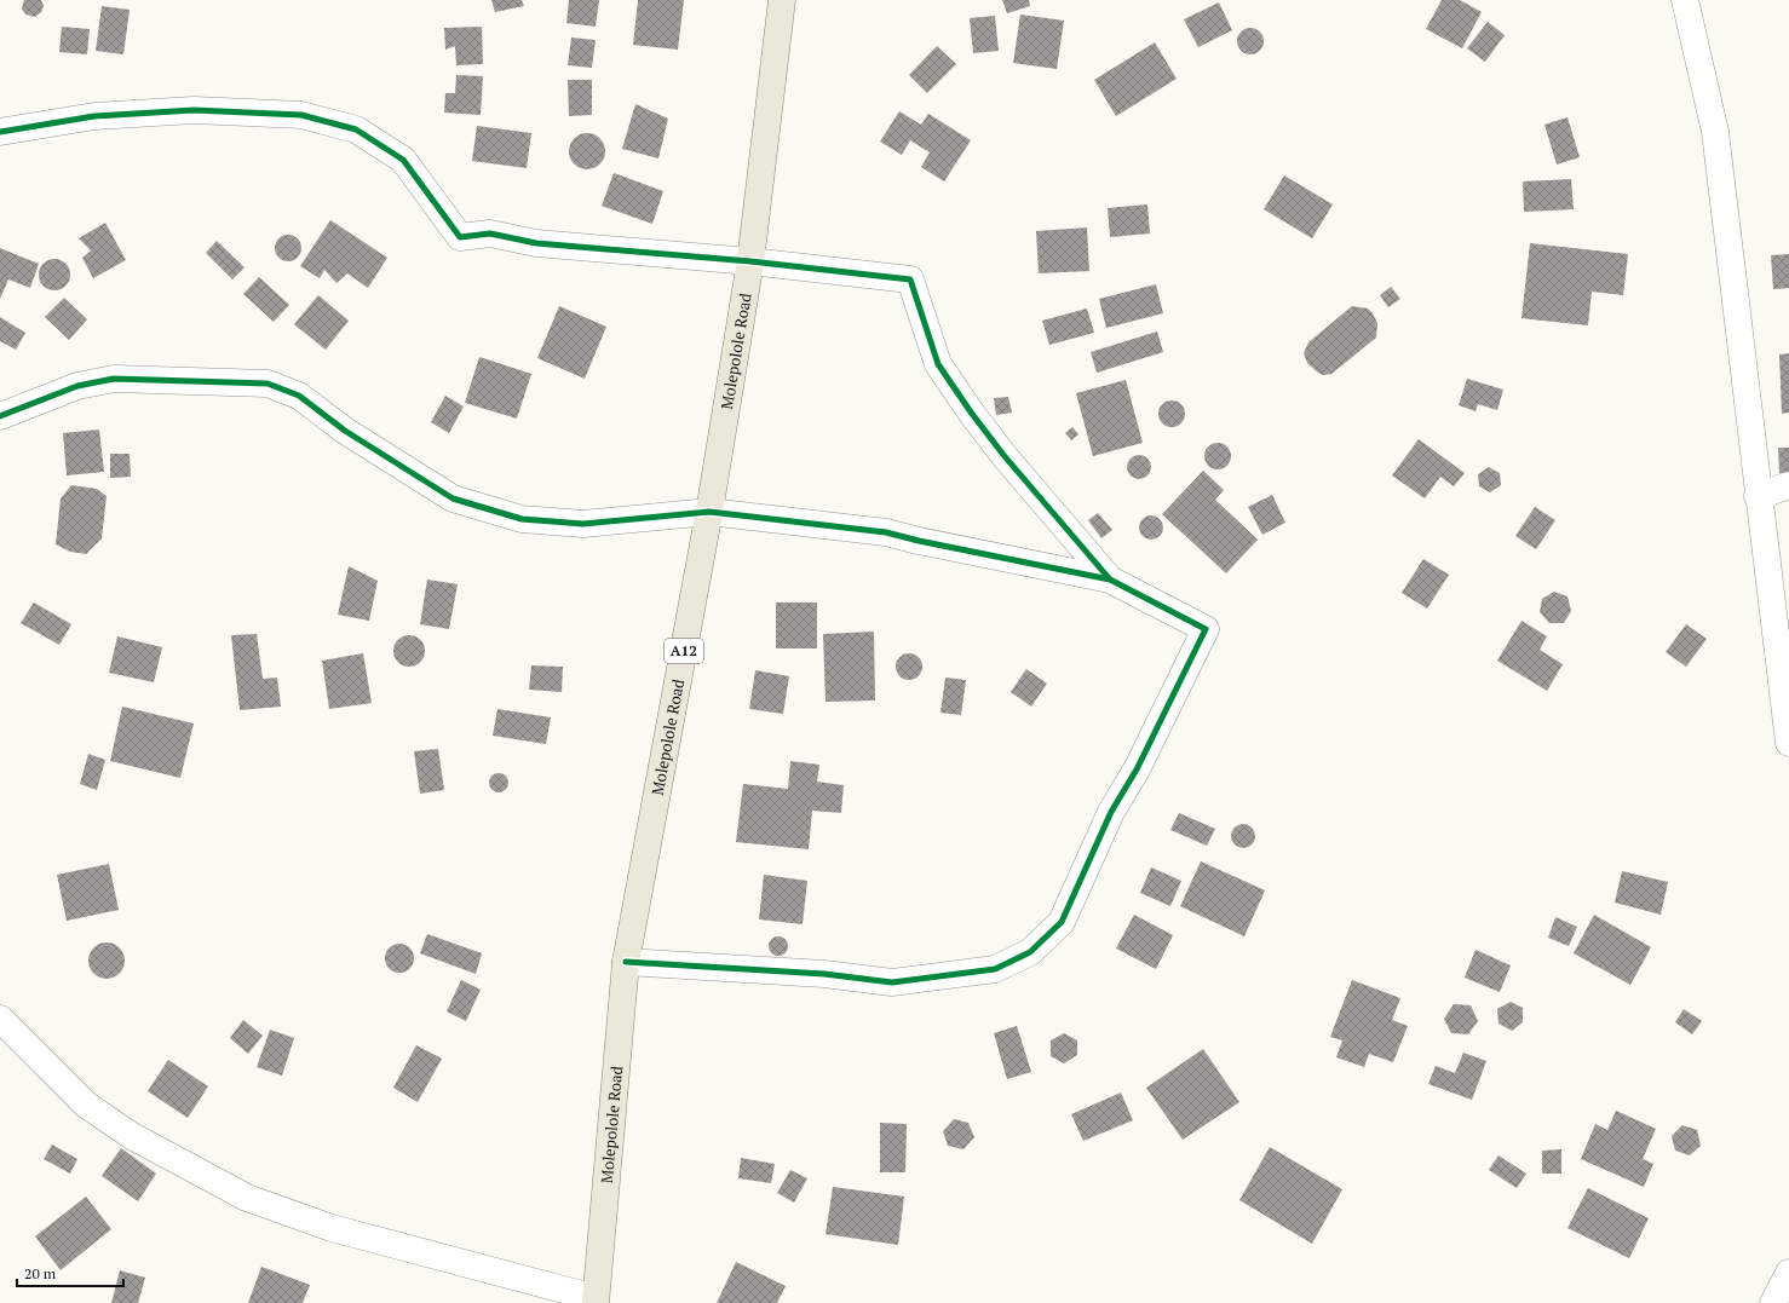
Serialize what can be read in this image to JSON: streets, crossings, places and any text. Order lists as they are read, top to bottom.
{
  "streets": {
    "main road": ["Molepolole Road", "A12"]
  },
  "scale_bar": "20 m"
}
